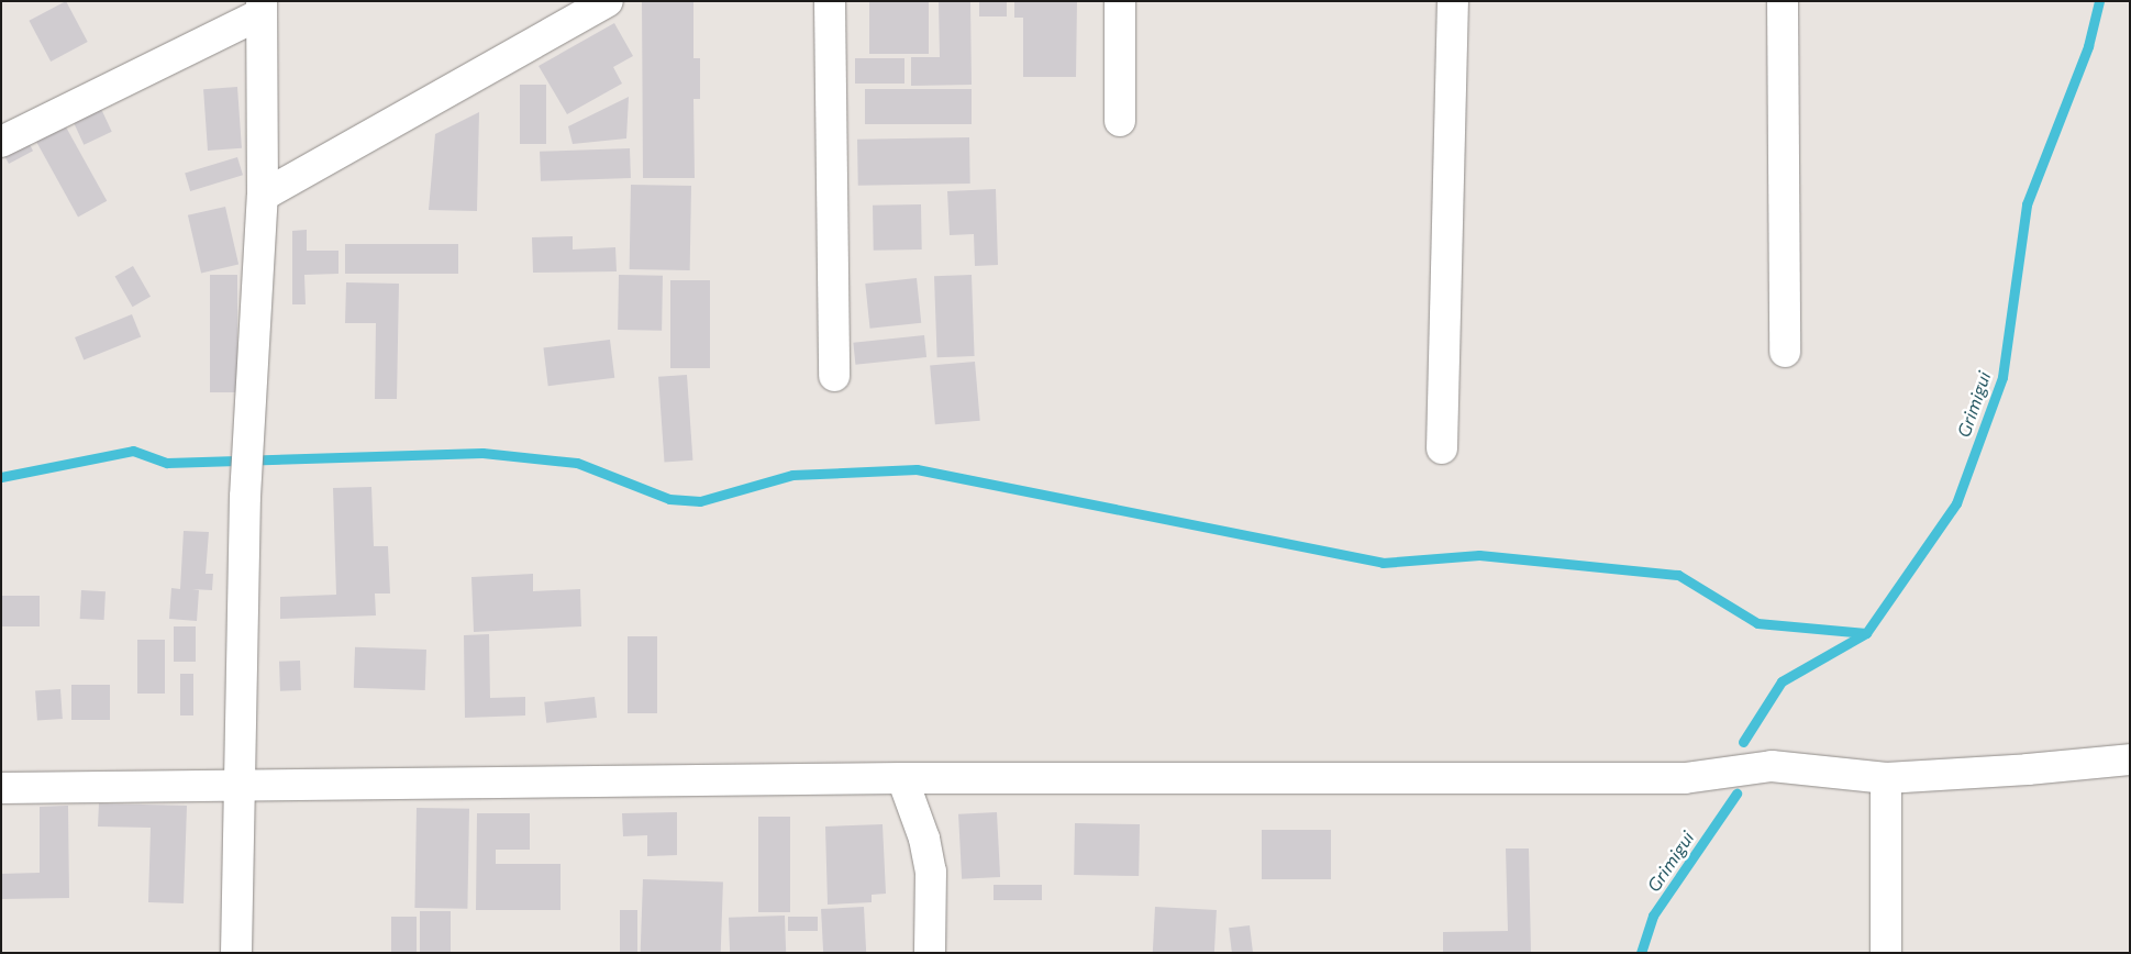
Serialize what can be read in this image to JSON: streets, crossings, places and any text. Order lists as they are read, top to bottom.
{
  "water": ["Grimigui"]
}
